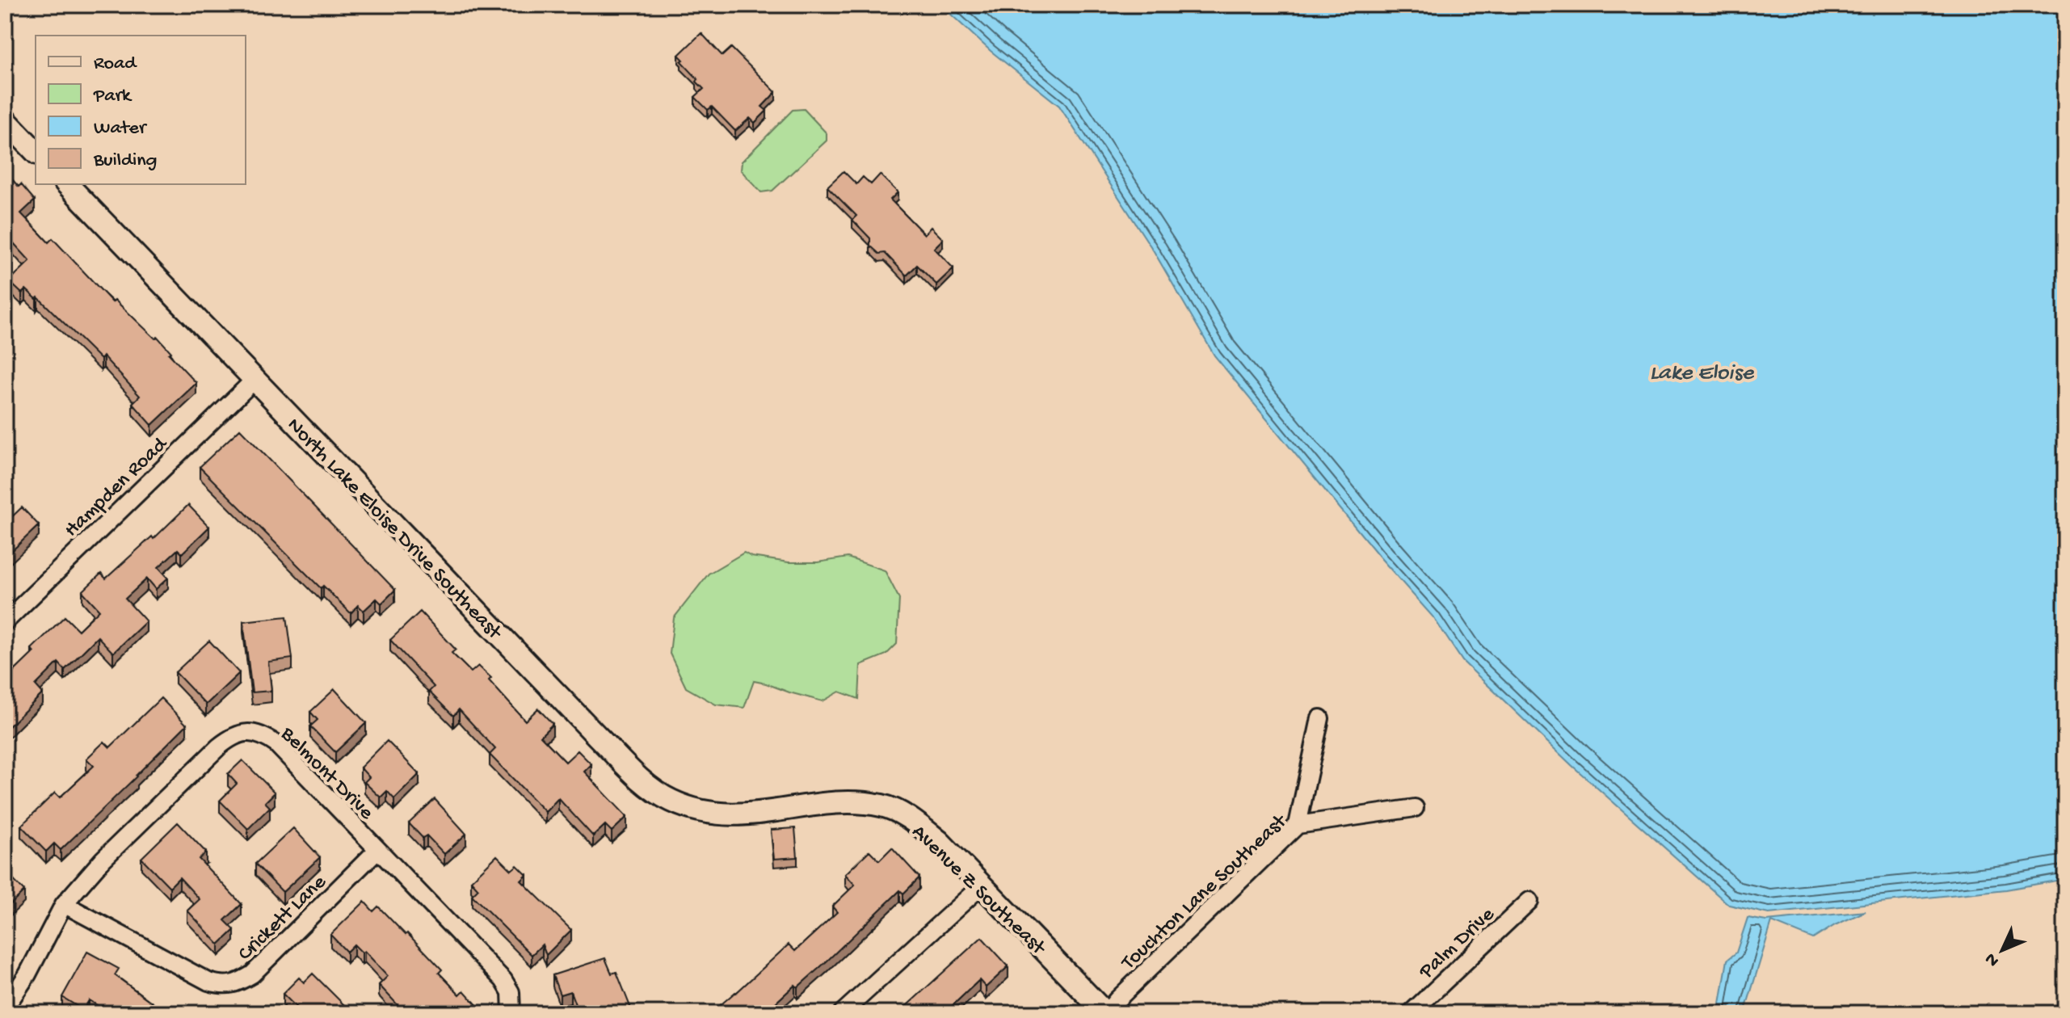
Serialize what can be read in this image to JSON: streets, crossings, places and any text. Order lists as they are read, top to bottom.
{
  "streets": {
    "street": [
      "Hampden Road",
      "North Lake Eloise Drive Southeast",
      "Belmont Drive",
      "Avenue Z Southeast",
      "Touchton Lane Southeast",
      "Crickett Lane",
      "Palm Drive"
    ]
  },
  "crossings": [
    ["Hampden Road", "North Lake Eloise Drive Southeast"],
    ["North Lake Eloise Drive Southeast", "Avenue Z Southeast"],
    ["Belmont Drive", "Crickett Lane"],
    ["Avenue Z Southeast", "Touchton Lane Southeast"]
  ],
  "water": ["Lake Eloise"],
  "legend": [
    "Road",
    "Park",
    "Water",
    "Building"
  ],
  "north": "bottom left"
}
